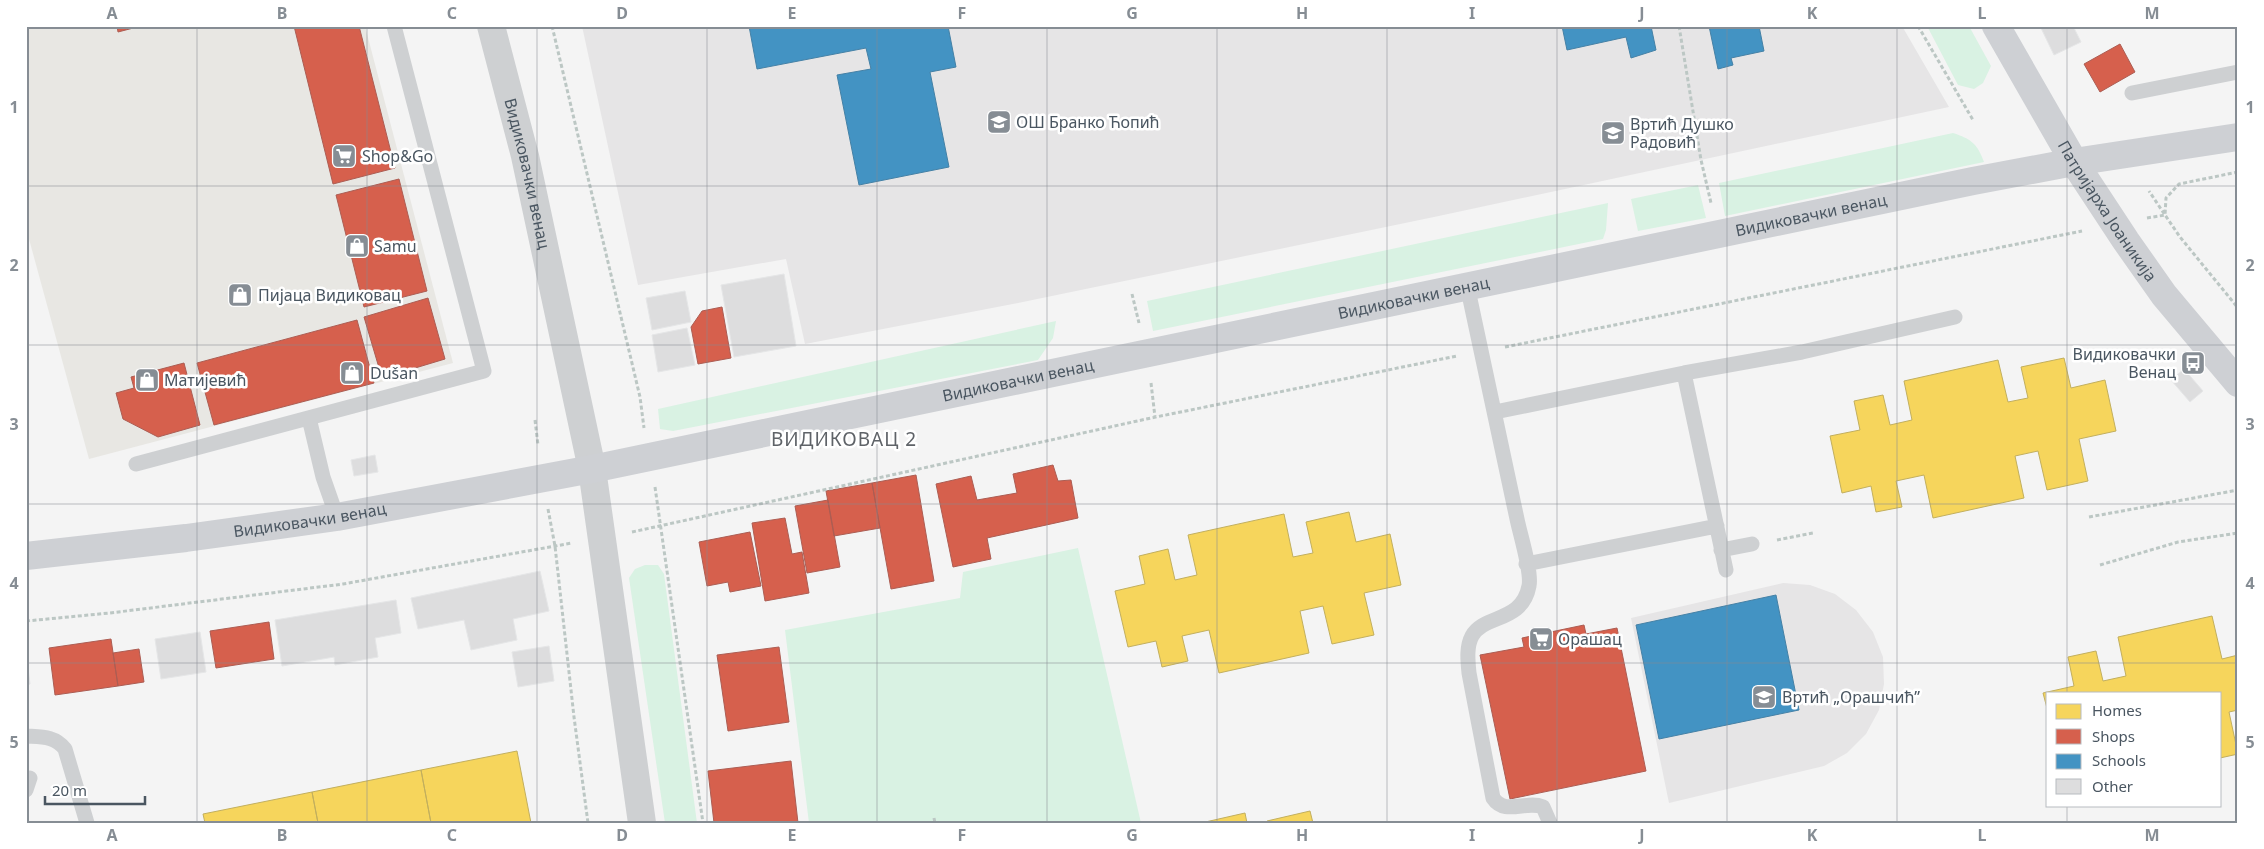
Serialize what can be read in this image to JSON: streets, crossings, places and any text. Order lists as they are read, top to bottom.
{
  "streets": {
    "street": ["Видиковачки венац", "Патријарха Јоаникија"]
  },
  "crossings": [
    ["Видиковачки венац", "Патријарха Јоаникија"]
  ],
  "districts": ["ВИДИКОВАЦ 2"],
  "places": {
    "school or university": ["ОШ Бранко Ћопић", "Вртић Душко Радовић", "Вртић „Орашчић”"],
    "supermarket": ["Shop&Go", "Орашац"],
    "shop": [
      "Samu",
      "Пијаца Видиковац",
      "Dušan",
      "Матијевић"
    ],
    "bus stop": ["Видиковачки Венац"]
  },
  "legend": [
    "Homes",
    "Shops",
    "Schools",
    "Other"
  ],
  "scale_bar": "20 m",
  "grid": {
    "columns": [
      "A",
      "B",
      "C",
      "D",
      "E",
      "F",
      "G",
      "H",
      "I",
      "J",
      "K",
      "L",
      "M"
    ],
    "rows": [
      "1",
      "2",
      "3",
      "4",
      "5"
    ]
  }
}
